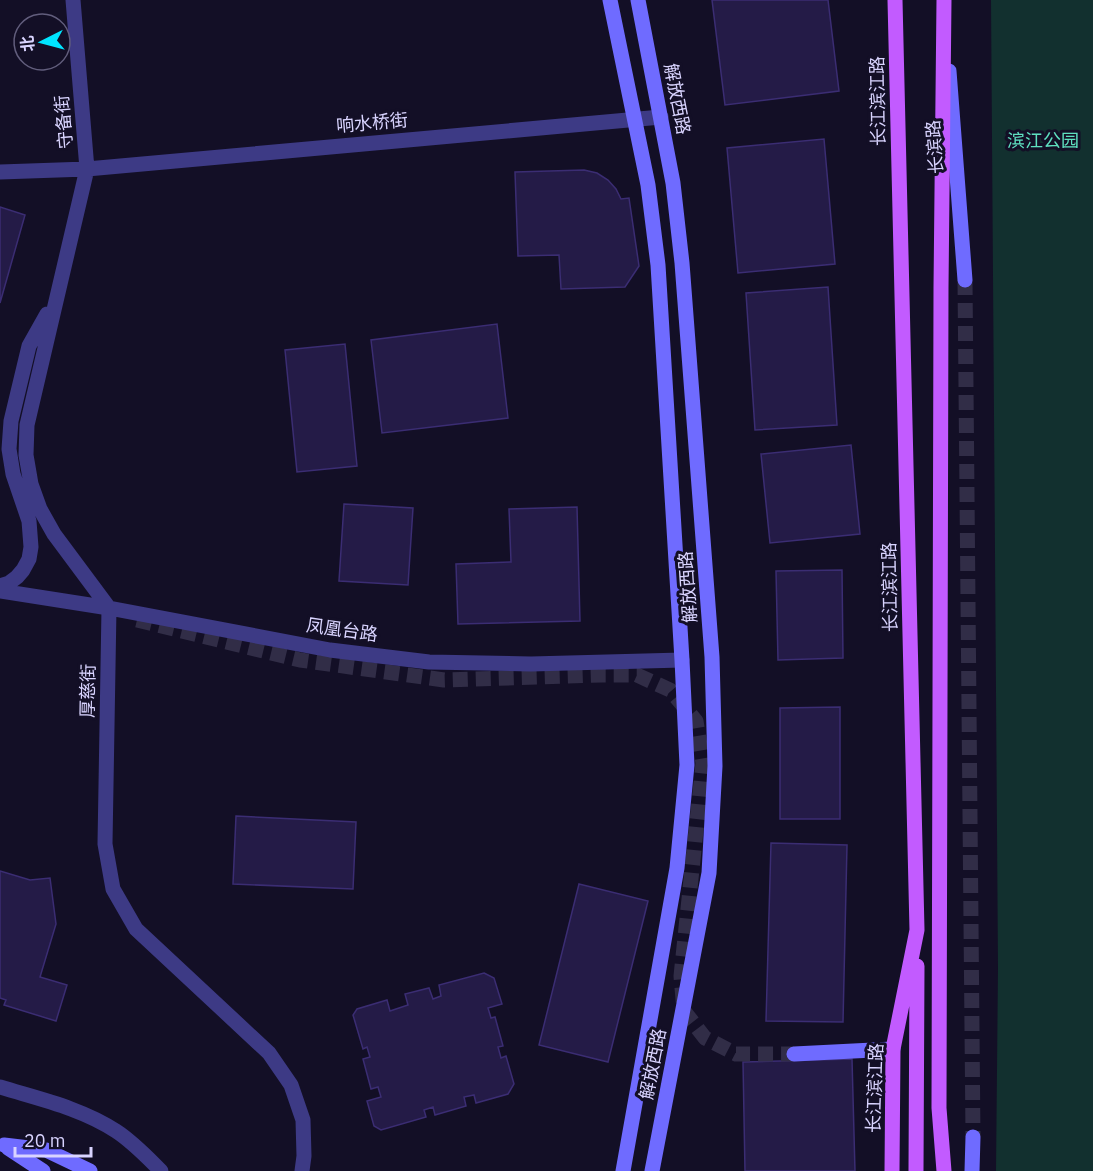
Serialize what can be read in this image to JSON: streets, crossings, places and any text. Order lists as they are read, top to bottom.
{
  "streets": {
    "main road": ["解放西路", "长江滨江路", "长滨路"],
    "street": [
      "守备街",
      "响水桥街",
      "凤凰台路",
      "厚慈街"
    ]
  },
  "crossings": [
    ["解放西路", "响水桥街"],
    ["解放西路", "凤凰台路"],
    ["守备街", "响水桥街"],
    ["凤凰台路", "厚慈街"]
  ],
  "parks": ["滨江公园"],
  "scale_bar": "20 m",
  "north": "left"
}
